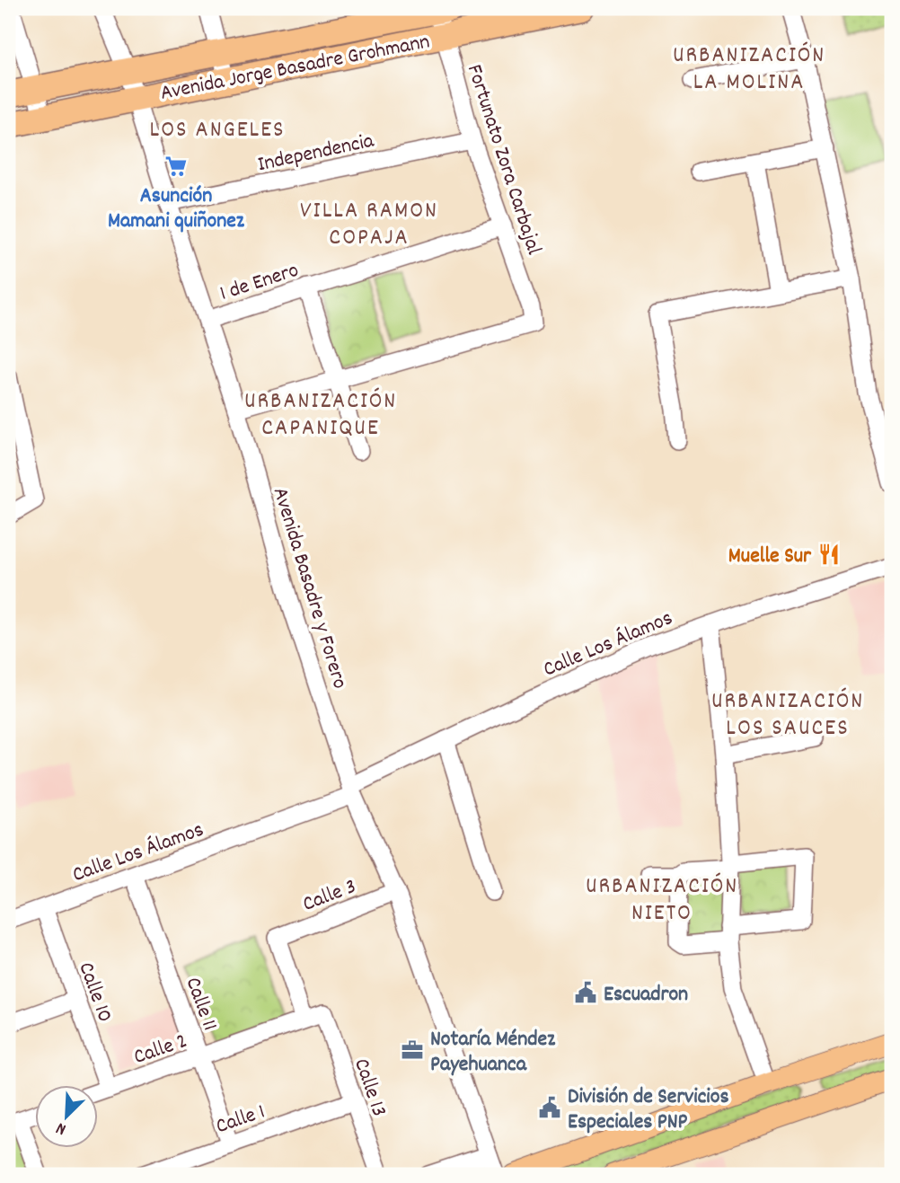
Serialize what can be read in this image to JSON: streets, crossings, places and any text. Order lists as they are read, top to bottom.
{
  "streets": {
    "highway": ["Avenida Jorge Basadre Grohmann"],
    "street": [
      "Independencia",
      "Fortunato Zora Carbajal",
      "1 de Enero",
      "Avenida Basadre y Forero",
      "Calle Los Álamos",
      "Calle 3",
      "Calle 10",
      "Calle 11",
      "Calle 2",
      "Calle 13",
      "Calle 1"
    ]
  },
  "crossings": [
    ["Avenida Jorge Basadre Grohmann", "Fortunato Zora Carbajal"],
    ["Avenida Jorge Basadre Grohmann", "Avenida Basadre y Forero"],
    ["Independencia", "Fortunato Zora Carbajal"],
    ["Independencia", "Avenida Basadre y Forero"],
    ["Fortunato Zora Carbajal", "1 de Enero"],
    ["1 de Enero", "Avenida Basadre y Forero"],
    ["Avenida Basadre y Forero", "Calle Los Álamos"],
    ["Avenida Basadre y Forero", "Calle 3"],
    ["Calle Los Álamos", "Calle 10"],
    ["Calle Los Álamos", "Calle 11"],
    ["Calle 3", "Calle 2"],
    ["Calle 10", "Calle 2"],
    ["Calle 11", "Calle 2"],
    ["Calle 11", "Calle 1"],
    ["Calle 2", "Calle 13"],
    ["Calle 13", "Calle 1"]
  ],
  "districts": [
    "URBANIZACIÓN LA MOLINA",
    "LOS ANGELES",
    "VILLA RAMON COPAJA",
    "URBANIZACIÓN CAPANIQUE",
    "URBANIZACIÓN LOS SAUCES",
    "URBANIZACIÓN NIETO"
  ],
  "places": {
    "supermarket": ["Asunción Mamani quiñonez"],
    "restaurant": ["Muelle Sur"],
    "public building": ["Escuadron", "División de Servicios Especiales PNP"],
    "office": ["Notaría Méndez Payehuanca"]
  },
  "north": "bottom left"
}
